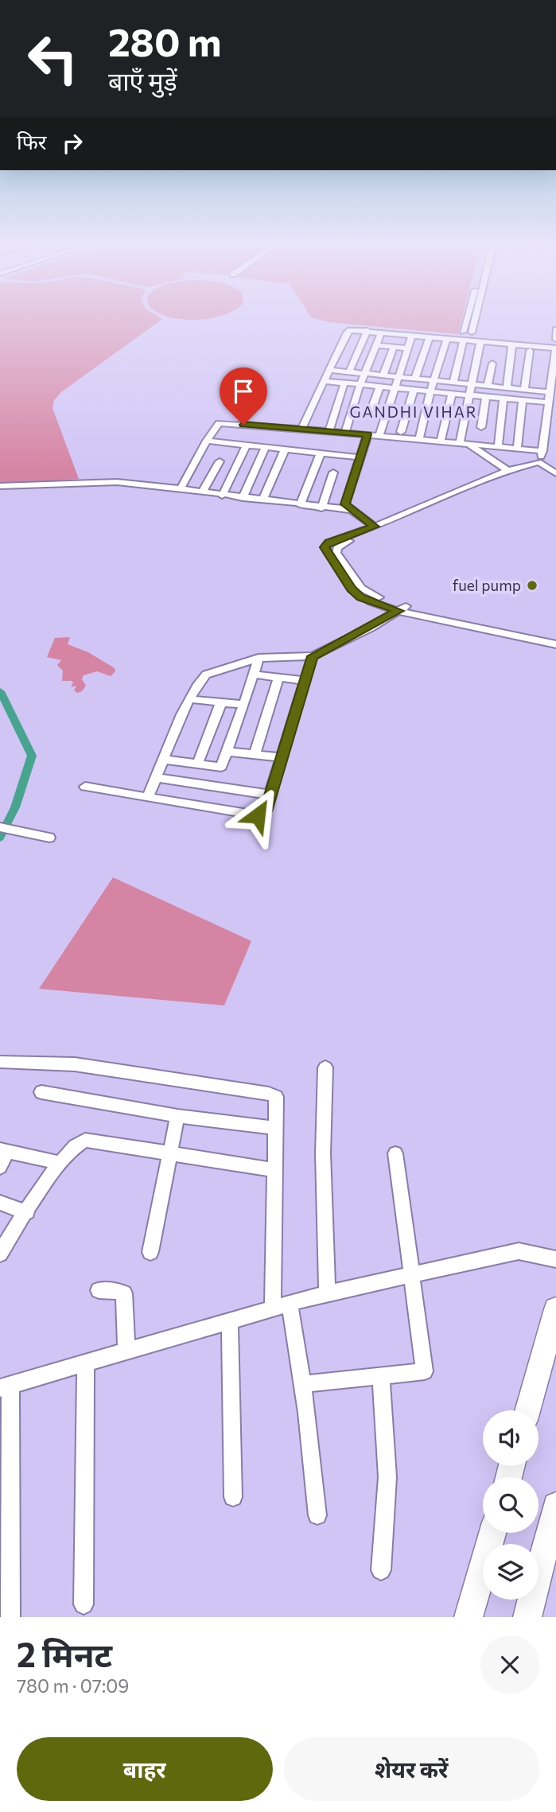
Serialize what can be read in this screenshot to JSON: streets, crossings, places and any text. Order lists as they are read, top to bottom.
{
  "districts": ["GANDHI VIHAR"],
  "places": ["fuel pump"],
  "page": {
    "turn": ["280 m", "बाएँ मुड़ें"],
    "then": "फिर",
    "heading": ["2 मिनट", "780 m · 07:09"],
    "buttons": ["बाहर", "शेयर करें"]
  }
}
